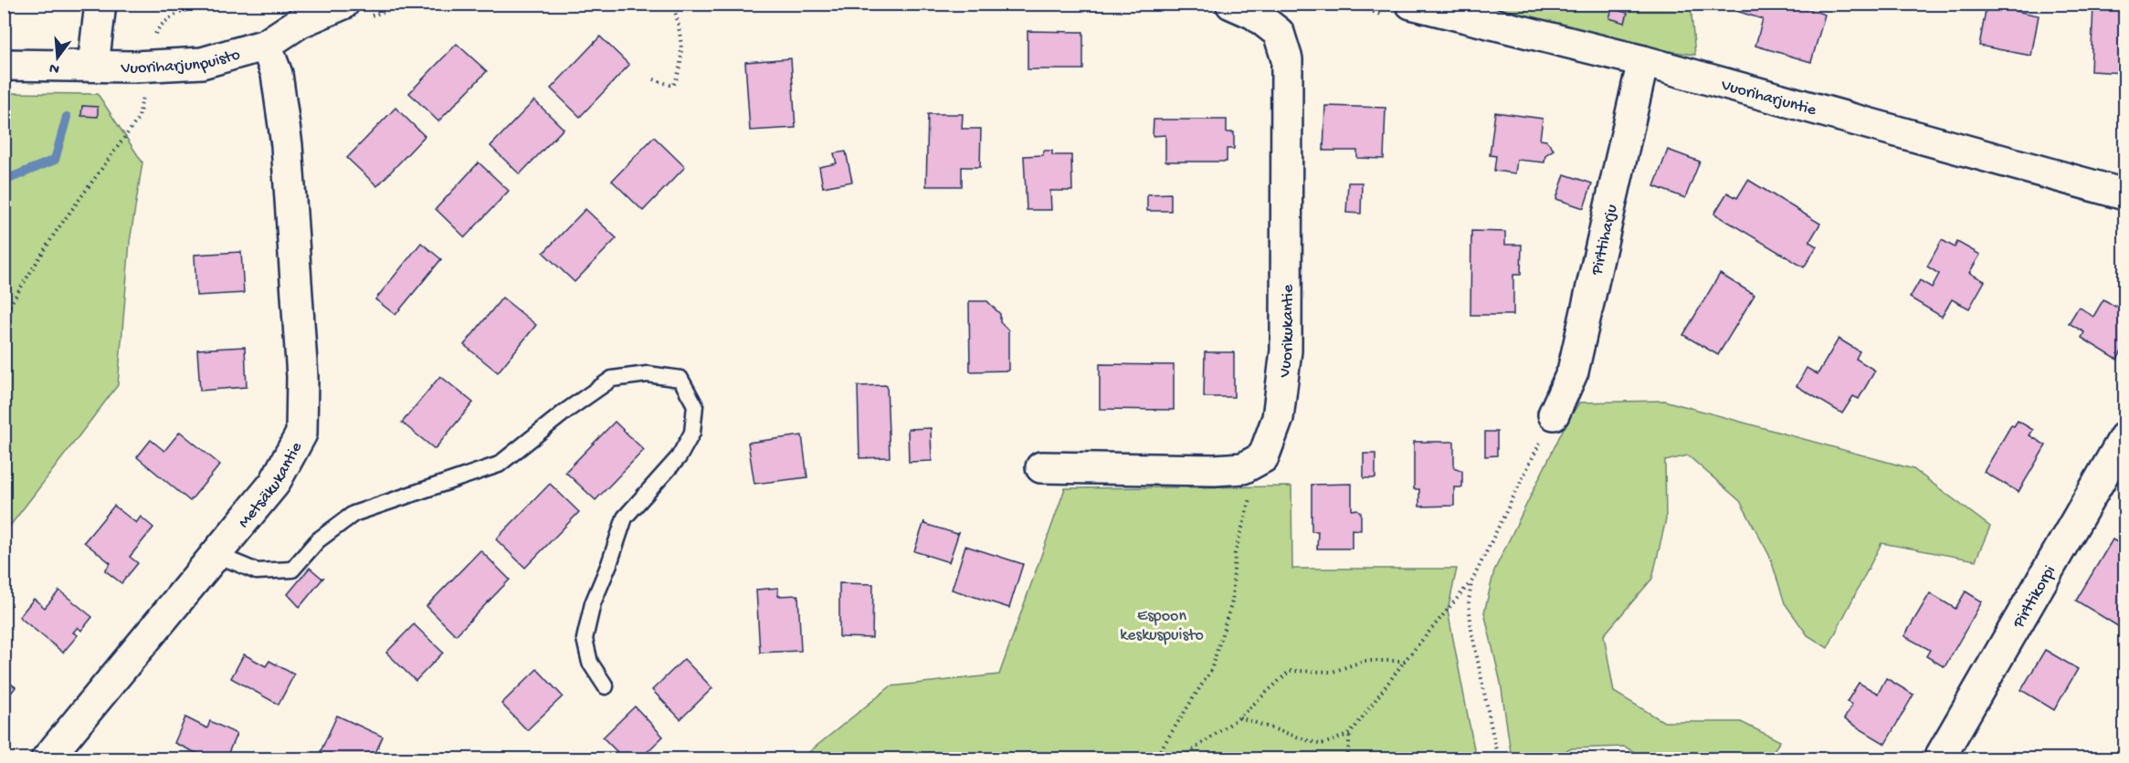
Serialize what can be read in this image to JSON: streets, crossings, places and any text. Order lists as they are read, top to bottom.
{
  "streets": {
    "street": [
      "Vuoriharjunpuisto",
      "Vuoriharjuntie",
      "Pirttiharju",
      "Vuorikukantie",
      "Metsäkukantie",
      "Pirttikorpi"
    ]
  },
  "crossings": [
    ["Vuoriharjunpuisto", "Metsäkukantie"],
    ["Vuoriharjuntie", "Pirttiharju"]
  ],
  "parks": ["Espoon keskuspuisto"],
  "north": "bottom"
}
